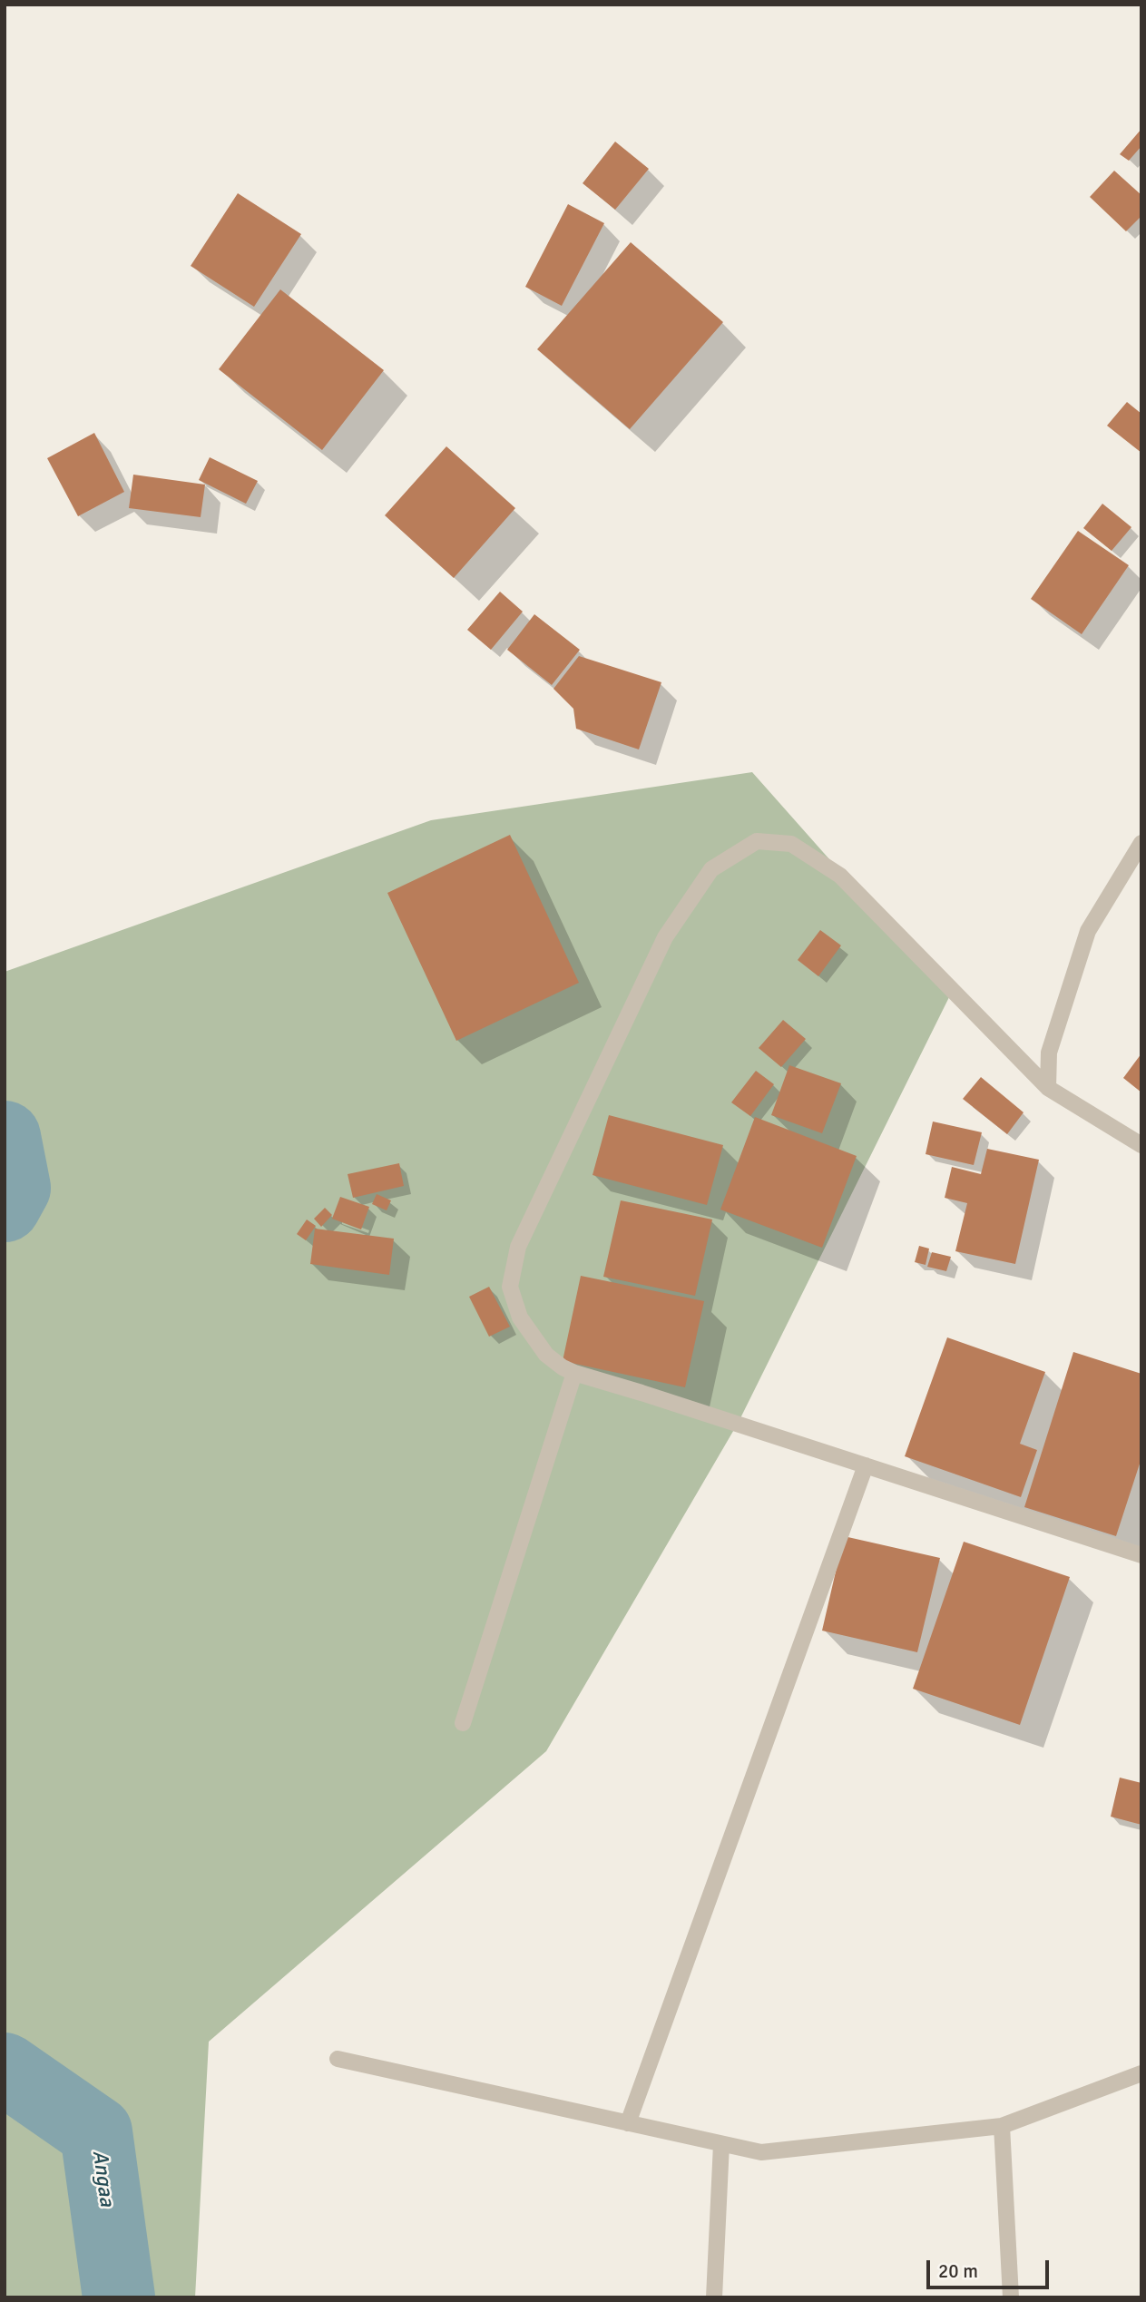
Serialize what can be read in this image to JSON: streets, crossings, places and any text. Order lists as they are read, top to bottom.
{
  "water": ["Angaa"],
  "scale_bar": "20 m"
}
